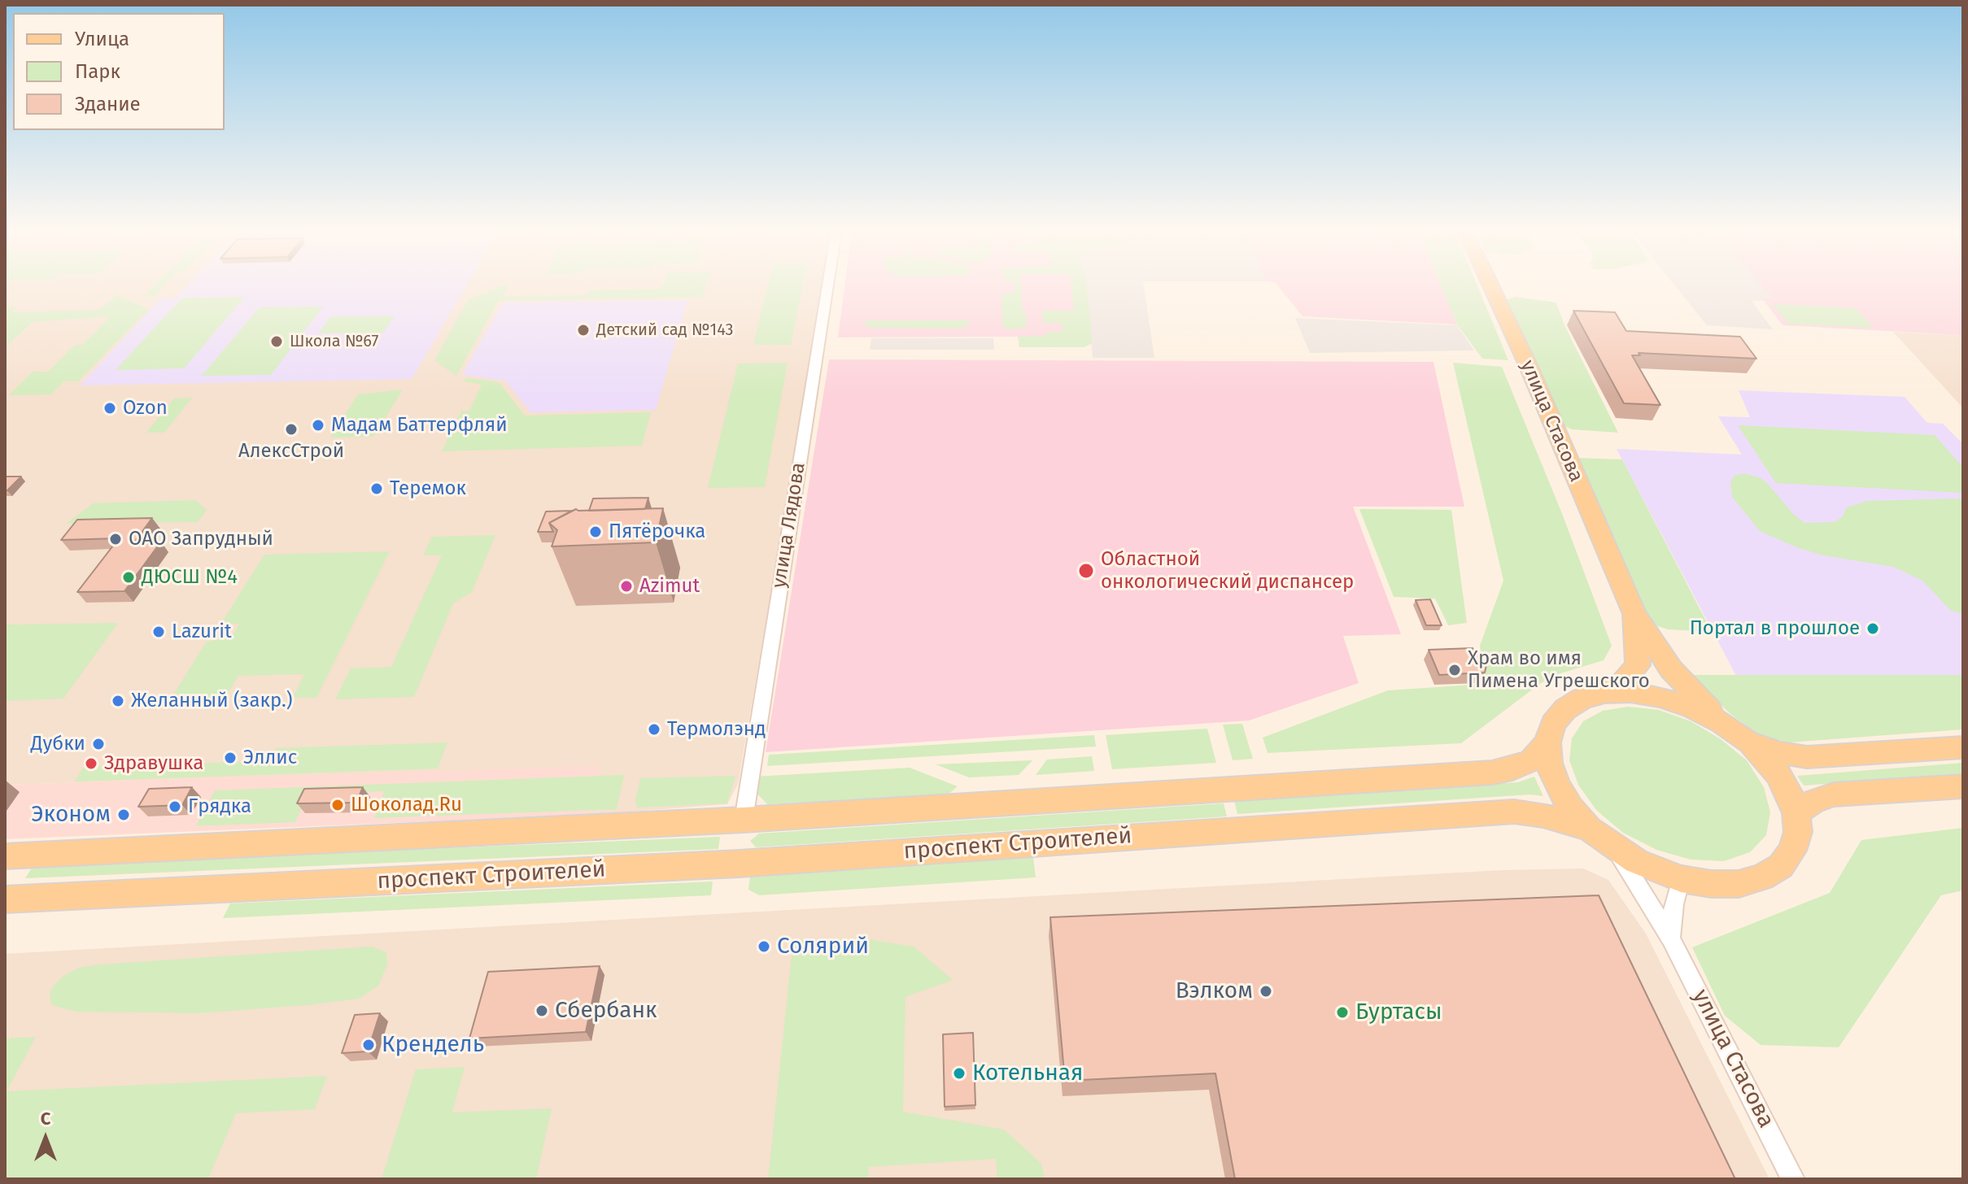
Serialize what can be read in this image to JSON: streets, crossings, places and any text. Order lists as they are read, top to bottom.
{
  "streets": {
    "main road": ["улица Стасова", "проспект Строителей"],
    "street": ["улица Лядова"]
  },
  "crossings": [
    ["улица Стасова", "проспект Строителей"],
    ["улица Лядова", "проспект Строителей"]
  ],
  "places": [
    "Детский сад №143",
    "Школа №67",
    "Ozon",
    "Мадам Баттерфляй",
    "АлексСтрой",
    "Теремок",
    "Пятёрочка",
    "ОАО Запрудный",
    "Областной онкологический диспансер",
    "ДЮСШ №4",
    "Azimut",
    "Портал в прошлое",
    "Lazurit",
    "Храм во имя Пимена Угрешского",
    "Желанный (закр.)",
    "Термолэнд",
    "Дубки",
    "Эллис",
    "Здравушка",
    "Шоколад.Ru",
    "Грядка",
    "Эконом",
    "Солярий",
    "Вэлком",
    "Сбербанк",
    "Буртасы",
    "Крендель",
    "Котельная"
  ],
  "legend": ["Улица", "Парк", "Здание"],
  "north": "top"
}
